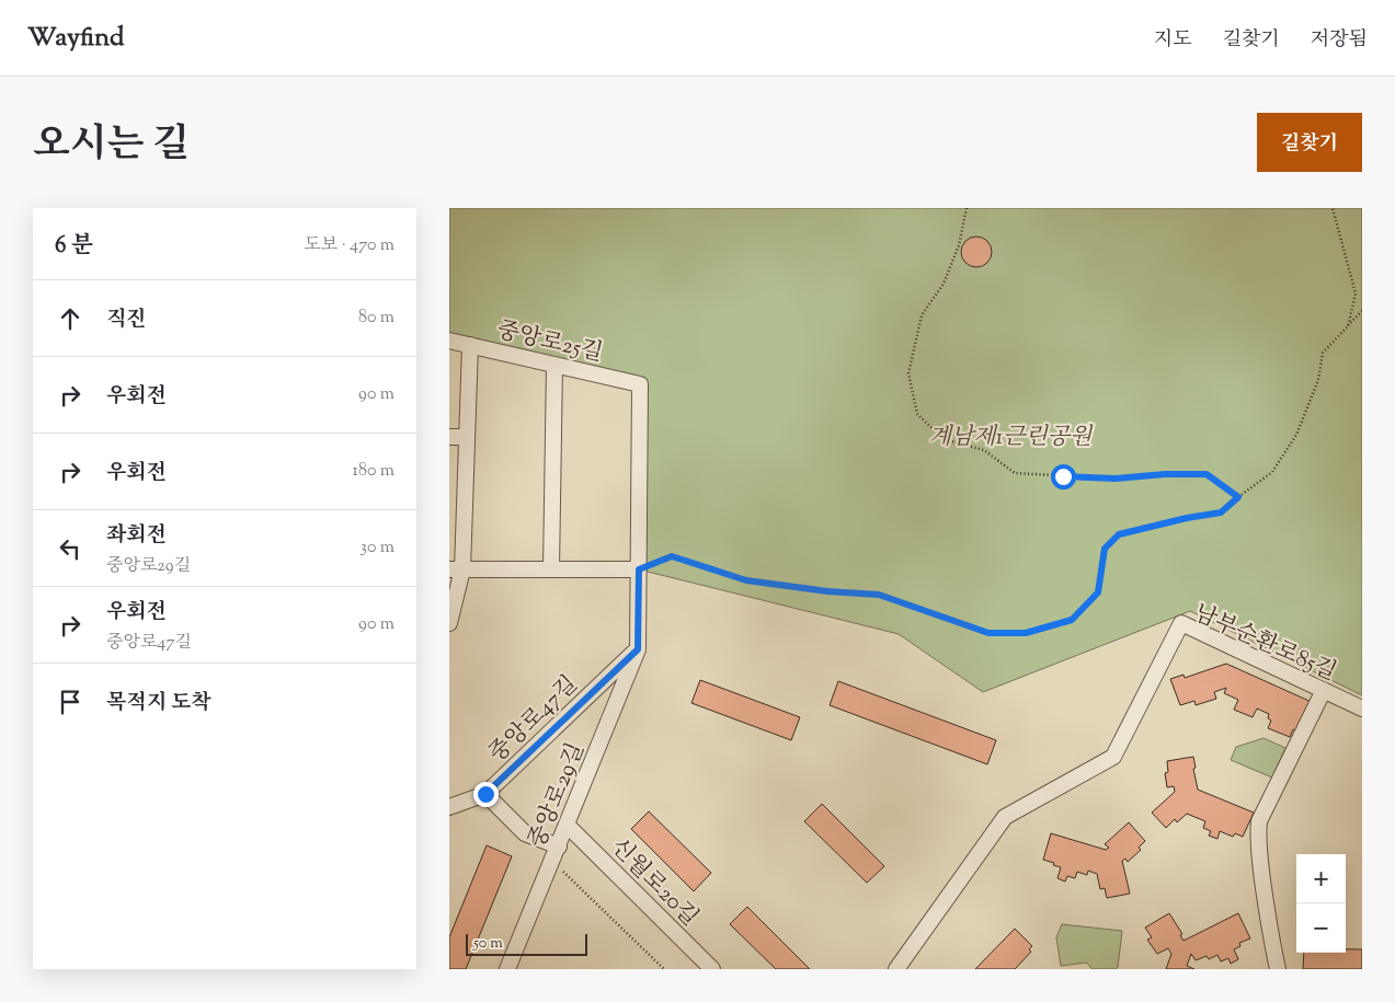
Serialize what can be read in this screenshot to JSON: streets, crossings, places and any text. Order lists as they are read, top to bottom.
{
  "streets": {
    "street": [
      "중앙로25길",
      "남부순환로85길",
      "중앙로47길",
      "중앙로29길",
      "신월로20길"
    ]
  },
  "crossings": [
    ["중앙로25길", "중앙로29길"],
    ["중앙로47길", "중앙로29길"],
    ["중앙로29길", "신월로20길"]
  ],
  "parks": ["계남제1근린공원"],
  "scale_bar": "50 m",
  "page": {
    "header": "Wayfind",
    "nav": ["지도", "길찾기", "저장됨"],
    "title": "오시는 길",
    "buttons": "길찾기",
    "heading": ["6 분", "도보 · 470 m"],
    "list": [
      ["직진", "80 m"],
      ["우회전", "90 m"],
      ["우회전", "180 m"],
      ["좌회전", "중앙로29길", "30 m"],
      ["우회전", "중앙로47길", "90 m"],
      "목적지 도착"
    ],
    "map_buttons": ["+", "−"],
    "scale": "50 m"
  }
}
